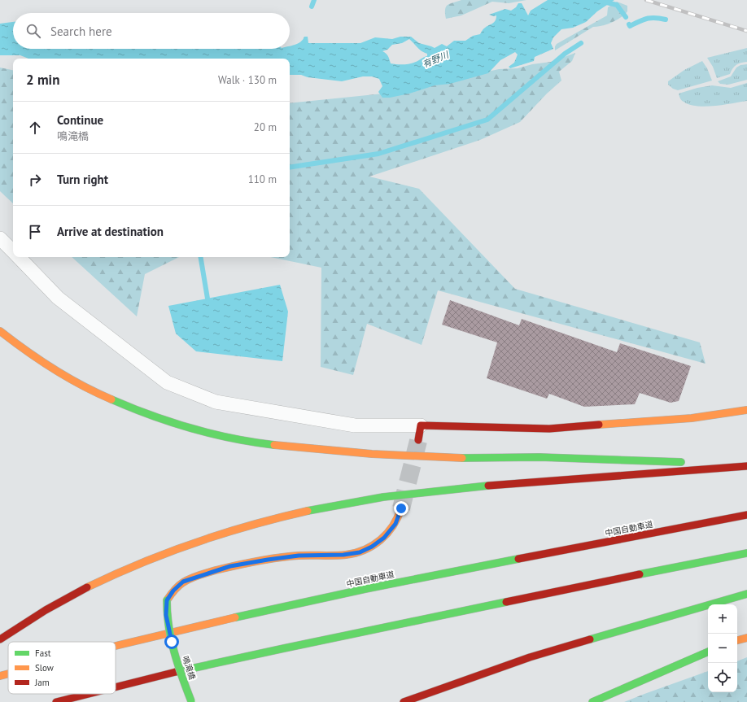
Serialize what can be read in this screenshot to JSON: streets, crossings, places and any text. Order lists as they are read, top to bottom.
{
  "streets": {
    "main road": ["中国自動車道", "鳴滝橋"]
  },
  "water": ["有野川"],
  "legend": ["Fast", "Slow", "Jam"],
  "page": {
    "search": "Search here",
    "heading": ["2 min", "Walk · 130 m"],
    "list": [
      ["Continue", "鳴滝橋", "20 m"],
      ["Turn right", "110 m"],
      "Arrive at destination"
    ],
    "map_buttons": ["+", "−"]
  }
}
